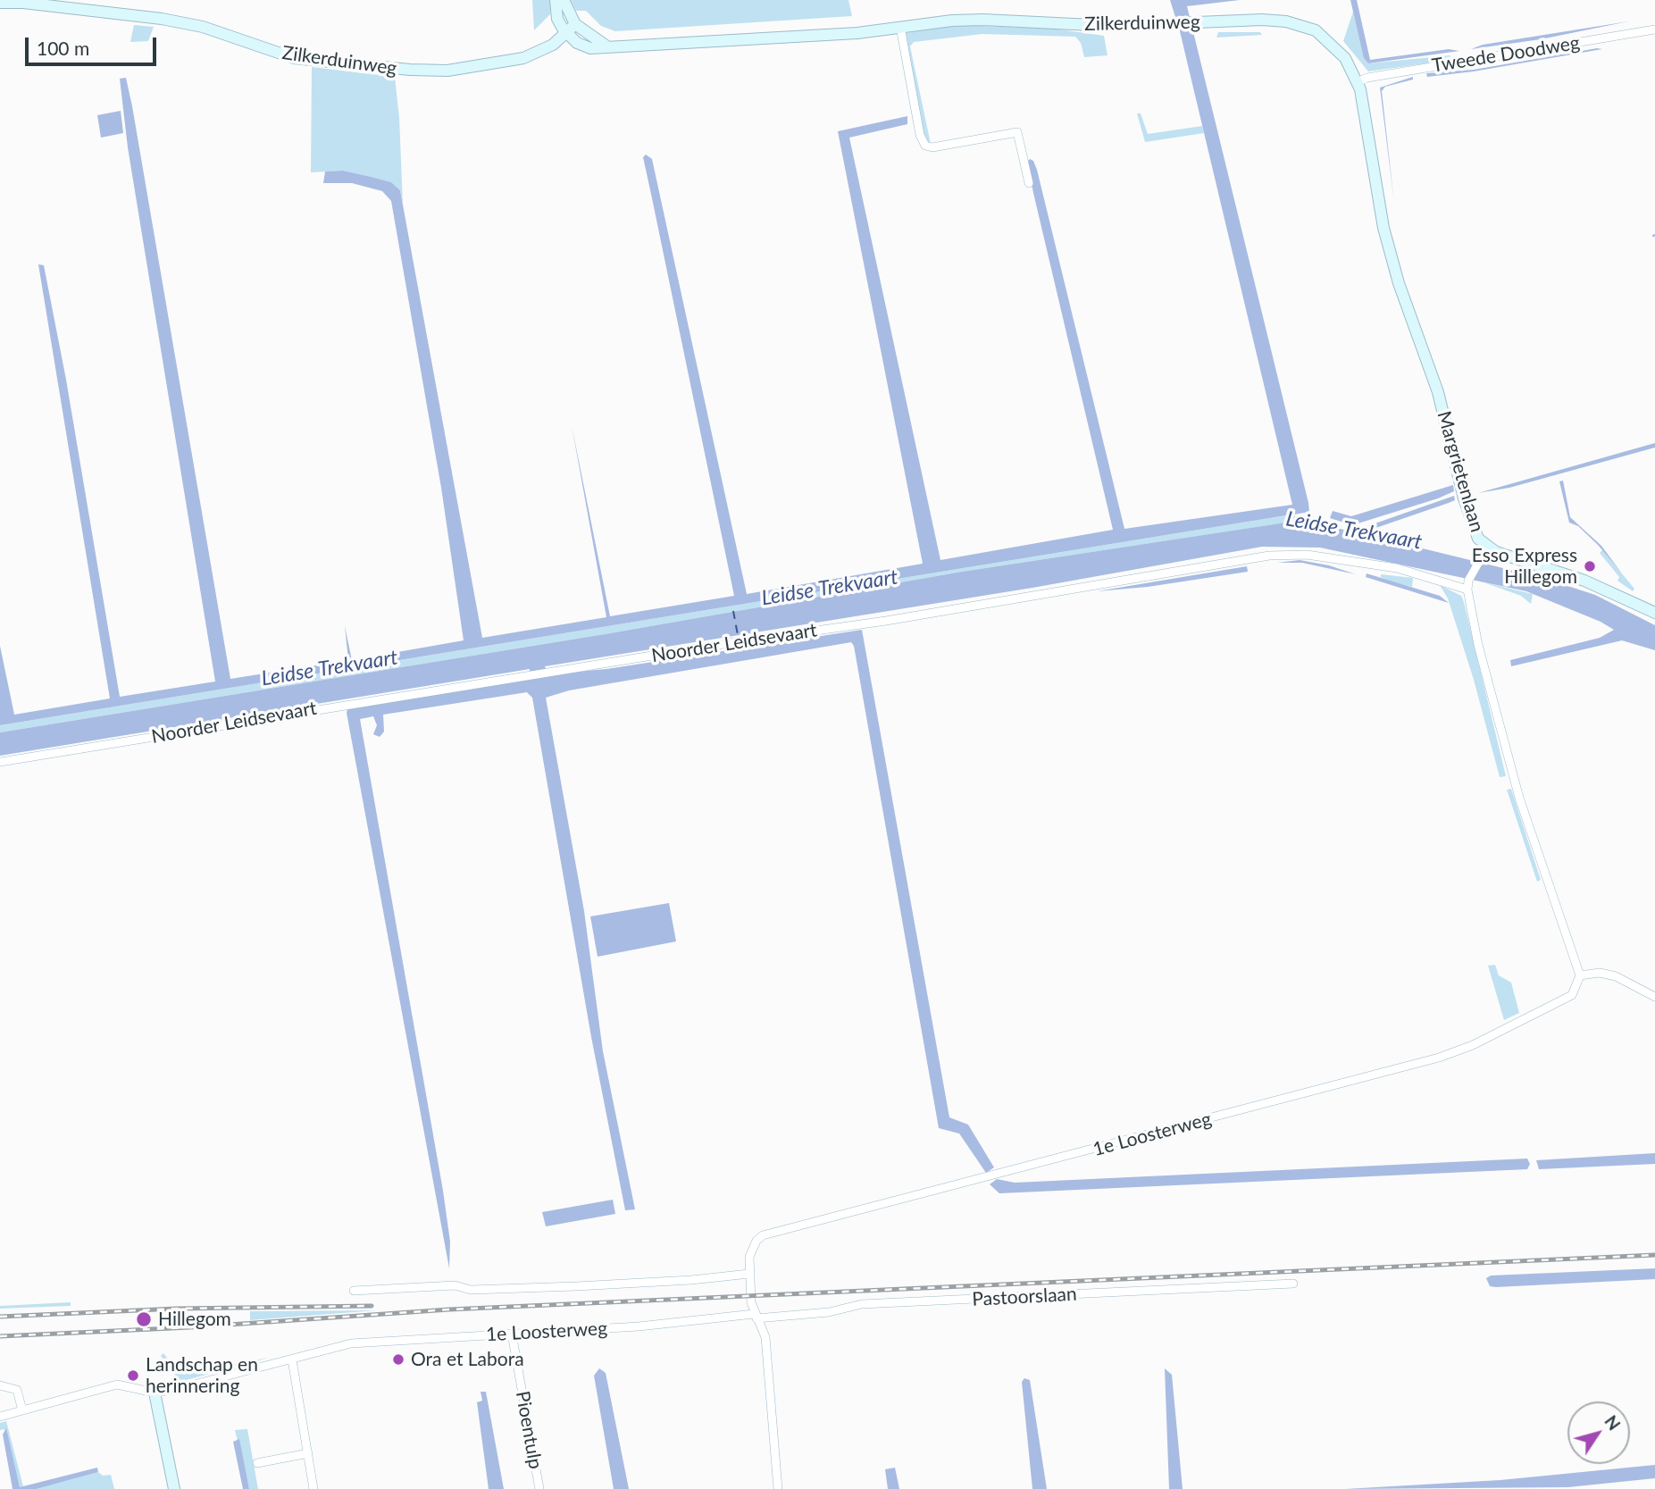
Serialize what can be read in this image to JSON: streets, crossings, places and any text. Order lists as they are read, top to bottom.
{
  "streets": {
    "main road": ["Zilkerduinweg", "Margrietenlaan"],
    "street": [
      "Tweede Doodweg",
      "Noorder Leidsevaart",
      "1e Loosterweg",
      "Pastoorslaan",
      "Pioentulp"
    ]
  },
  "crossings": [
    ["Zilkerduinweg", "Tweede Doodweg"],
    ["Zilkerduinweg", "Margrietenlaan"],
    ["Tweede Doodweg", "Margrietenlaan"],
    ["Margrietenlaan", "Noorder Leidsevaart"],
    ["1e Loosterweg", "Pastoorslaan"],
    ["1e Loosterweg", "Pioentulp"]
  ],
  "water": ["Leidse Trekvaart"],
  "places": [
    "Esso Express Hillegom",
    "Hillegom",
    "Ora et Labora",
    "Landschap en herinnering"
  ],
  "scale_bar": "100 m",
  "north": "top right"
}
